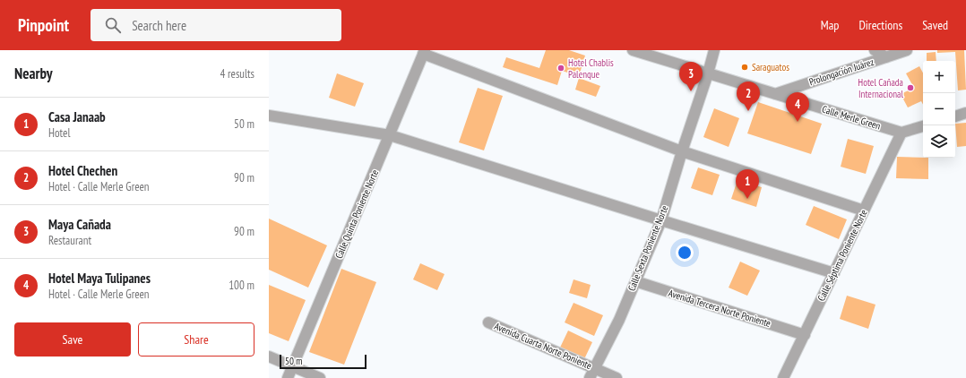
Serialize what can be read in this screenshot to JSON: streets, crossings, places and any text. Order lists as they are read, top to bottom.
{
  "streets": {
    "street": [
      "Prolongación Juárez",
      "Calle Merle Green",
      "Calle Quinta Poniente Norte",
      "Calle Sexta Poniente Norte",
      "Calle Séptima Poniente Norte",
      "Avenida Tercera Norte Poniente",
      "Avenida Cuarta Norte Poniente"
    ]
  },
  "crossings": [
    ["Prolongación Juárez", "Calle Merle Green"],
    ["Calle Merle Green", "Calle Sexta Poniente Norte"],
    ["Calle Merle Green", "Calle Séptima Poniente Norte"],
    ["Calle Sexta Poniente Norte", "Avenida Tercera Norte Poniente"],
    ["Calle Sexta Poniente Norte", "Avenida Cuarta Norte Poniente"],
    ["Calle Séptima Poniente Norte", "Avenida Tercera Norte Poniente"]
  ],
  "places": ["Saraguatos", "Hotel Chablis Palenque", "Hotel Cañada Internacional"],
  "scale_bar": "50 m",
  "page": {
    "header": "Pinpoint",
    "search": "Search here",
    "nav": ["Map", "Directions", "Saved"],
    "heading": ["Nearby", "4 results"],
    "map_buttons": ["+", "−"],
    "pins": [
      "3",
      "2",
      "4",
      "1"
    ],
    "list": [
      {
        "mark": "1",
        "name": "Casa Janaab",
        "note": "Hotel",
        "value": "50 m"
      },
      {
        "mark": "2",
        "name": "Hotel Chechen",
        "note": "Hotel · Calle Merle Green",
        "value": "90 m"
      },
      {
        "mark": "3",
        "name": "Maya Cañada",
        "note": "Restaurant",
        "value": "90 m"
      },
      {
        "mark": "4",
        "name": "Hotel Maya Tulipanes",
        "note": "Hotel · Calle Merle Green",
        "value": "100 m"
      }
    ],
    "buttons": ["Save", "Share"],
    "scale": "50 m"
  }
}
